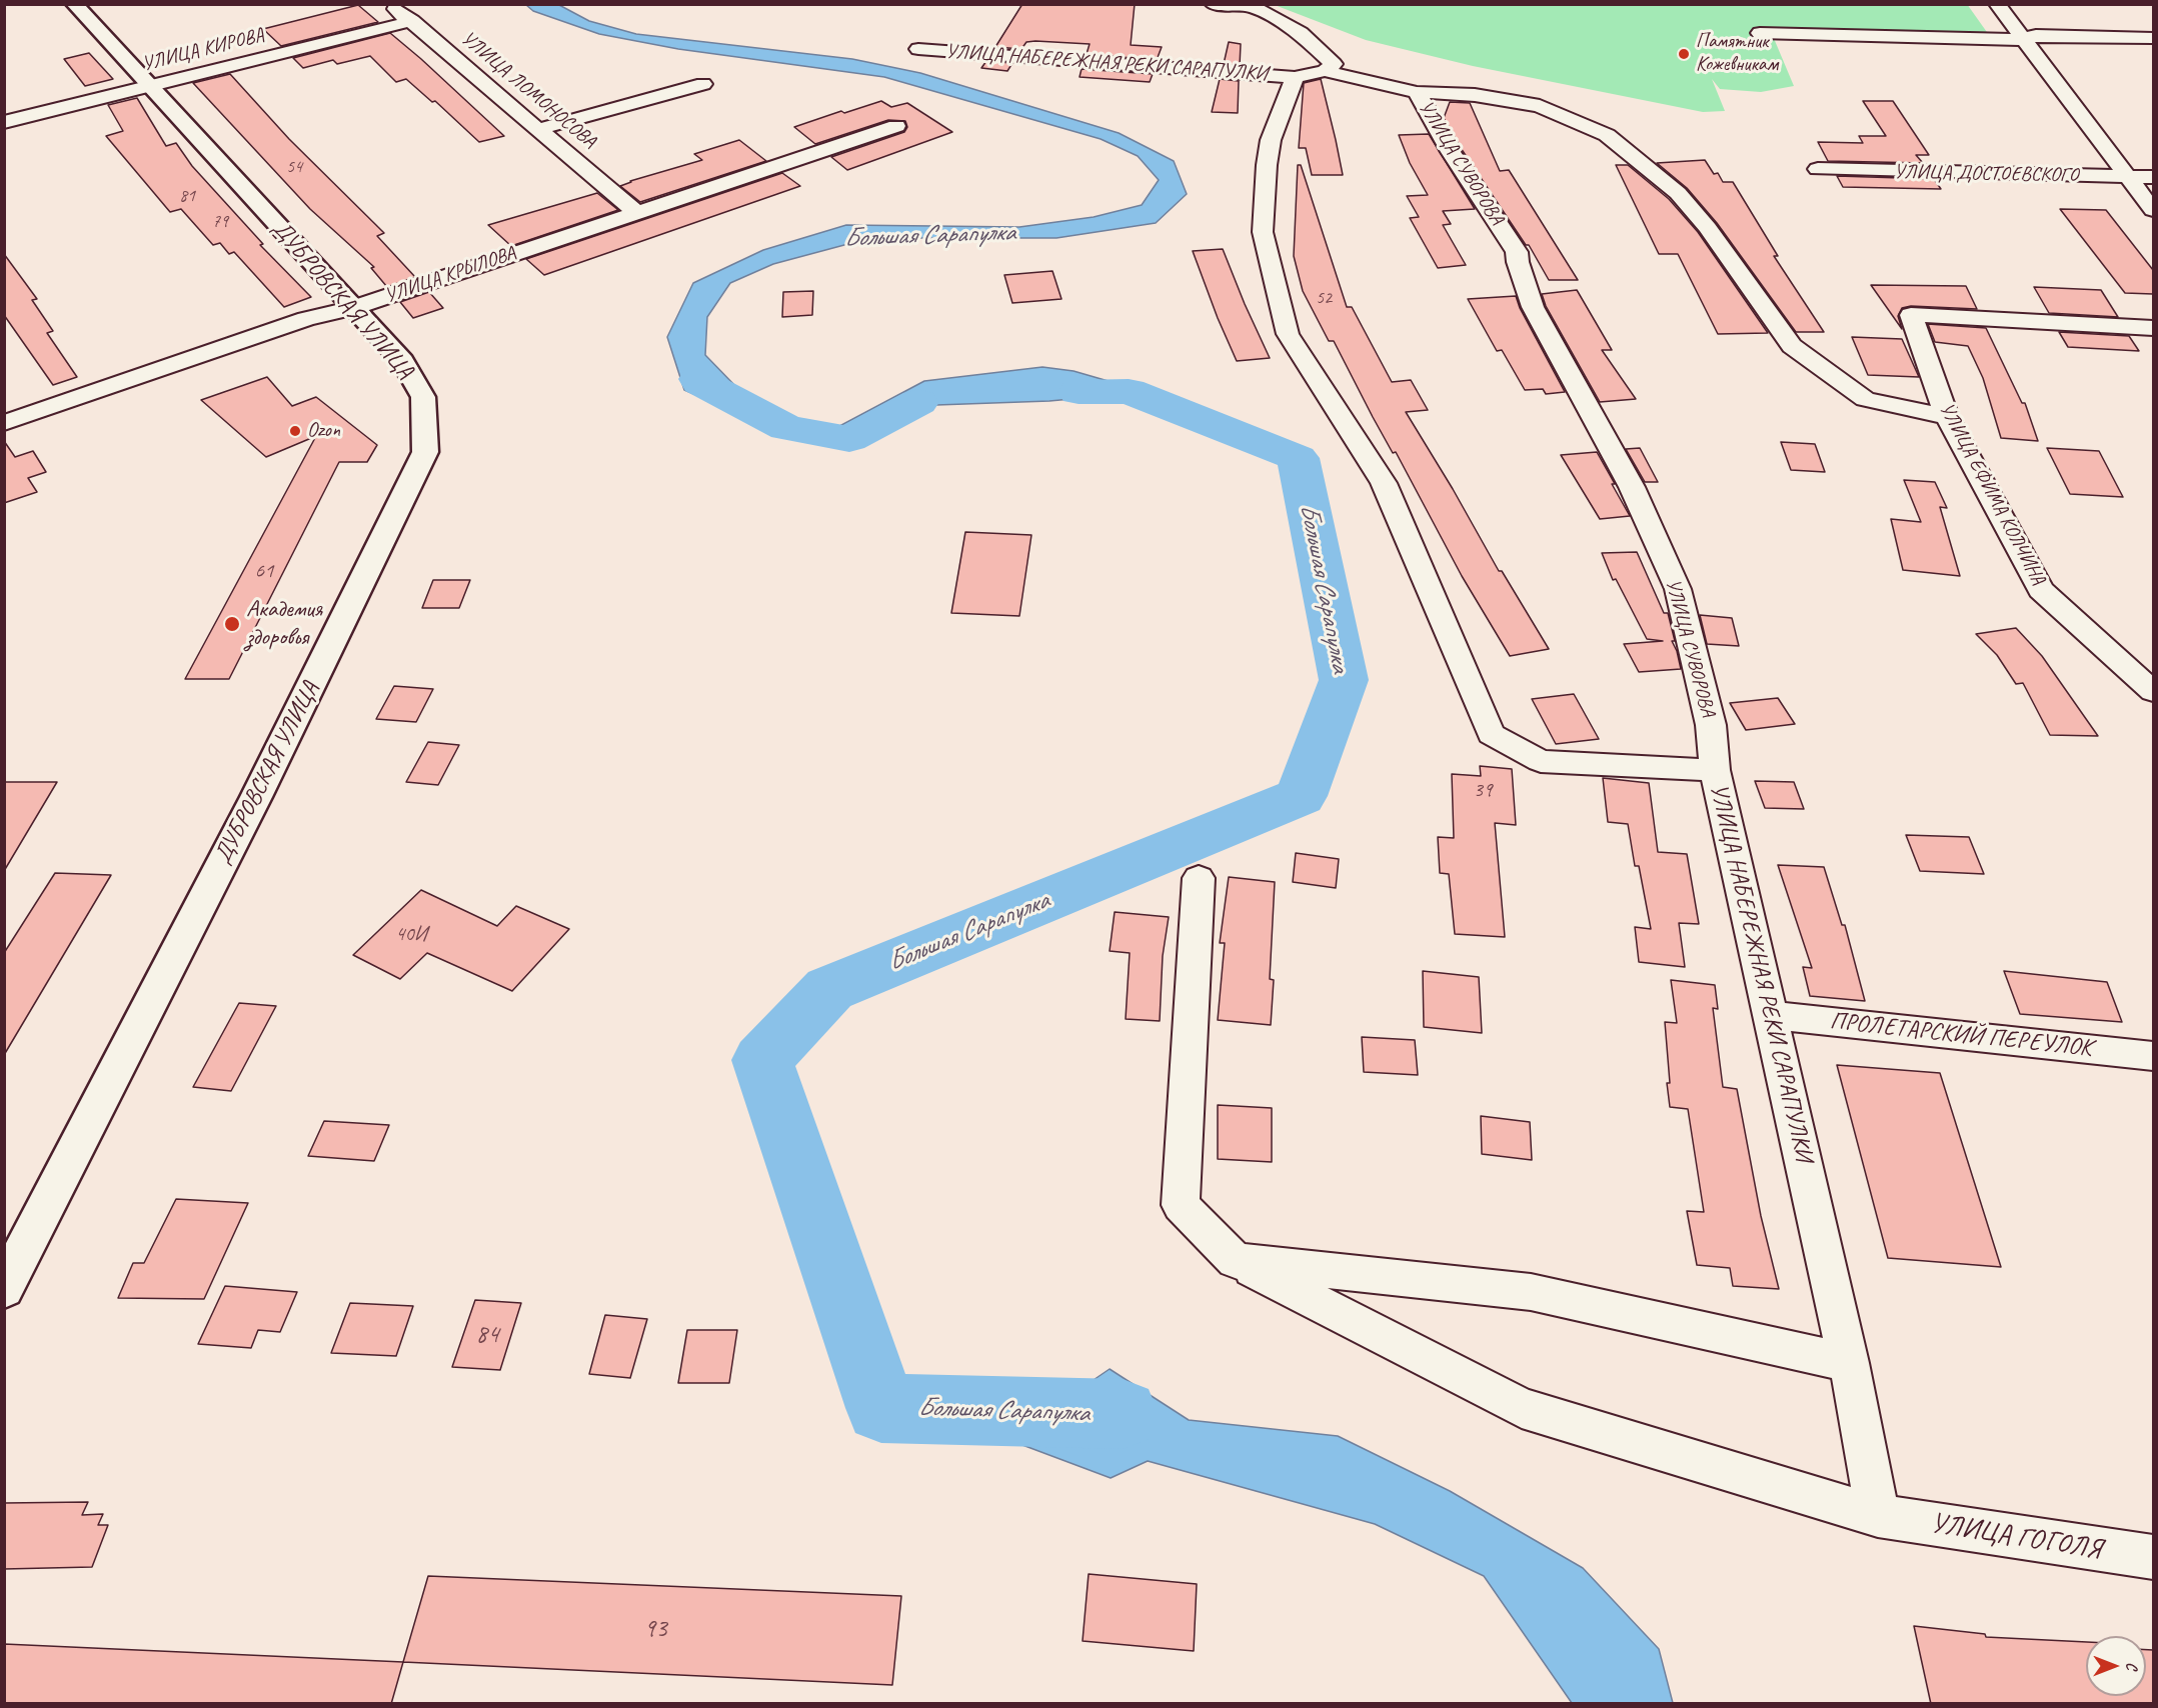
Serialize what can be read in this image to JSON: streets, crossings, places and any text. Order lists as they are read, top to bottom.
{
  "streets": {
    "street": [
      "УЛИЦА КИРОВА",
      "УЛИЦА НАБЕРЕЖНАЯ РЕКИ САРАПУЛКИ",
      "УЛИЦА ЛОМОНОСОВА",
      "УЛИЦА СУВОРОВА",
      "УЛИЦА ДОСТОЕВСКОГО",
      "УЛИЦА КРЫЛОВА",
      "ДУБРОВСКАЯ УЛИЦА",
      "УЛИЦА ЕФИМА КОЛЧИНА",
      "ПРОЛЕТАРСКИЙ ПЕРЕУЛОК",
      "УЛИЦА ГОГОЛЯ"
    ]
  },
  "crossings": [
    ["УЛИЦА КИРОВА", "УЛИЦА ЛОМОНОСОВА"],
    ["УЛИЦА КИРОВА", "ДУБРОВСКАЯ УЛИЦА"],
    ["УЛИЦА НАБЕРЕЖНАЯ РЕКИ САРАПУЛКИ", "УЛИЦА СУВОРОВА"],
    ["УЛИЦА НАБЕРЕЖНАЯ РЕКИ САРАПУЛКИ", "ПРОЛЕТАРСКИЙ ПЕРЕУЛОК"],
    ["УЛИЦА НАБЕРЕЖНАЯ РЕКИ САРАПУЛКИ", "УЛИЦА ГОГОЛЯ"],
    ["УЛИЦА ЛОМОНОСОВА", "УЛИЦА КРЫЛОВА"],
    ["УЛИЦА СУВОРОВА", "УЛИЦА ЕФИМА КОЛЧИНА"],
    ["УЛИЦА КРЫЛОВА", "ДУБРОВСКАЯ УЛИЦА"]
  ],
  "water": ["Большая Сарапулка"],
  "places": ["Памятник Кожевникам", "Ozon", "Академия здоровья"],
  "house_numbers": [
    "54",
    "81",
    "79",
    "52",
    "61",
    "39",
    "40И",
    "84",
    "93"
  ],
  "north": "right"
}
